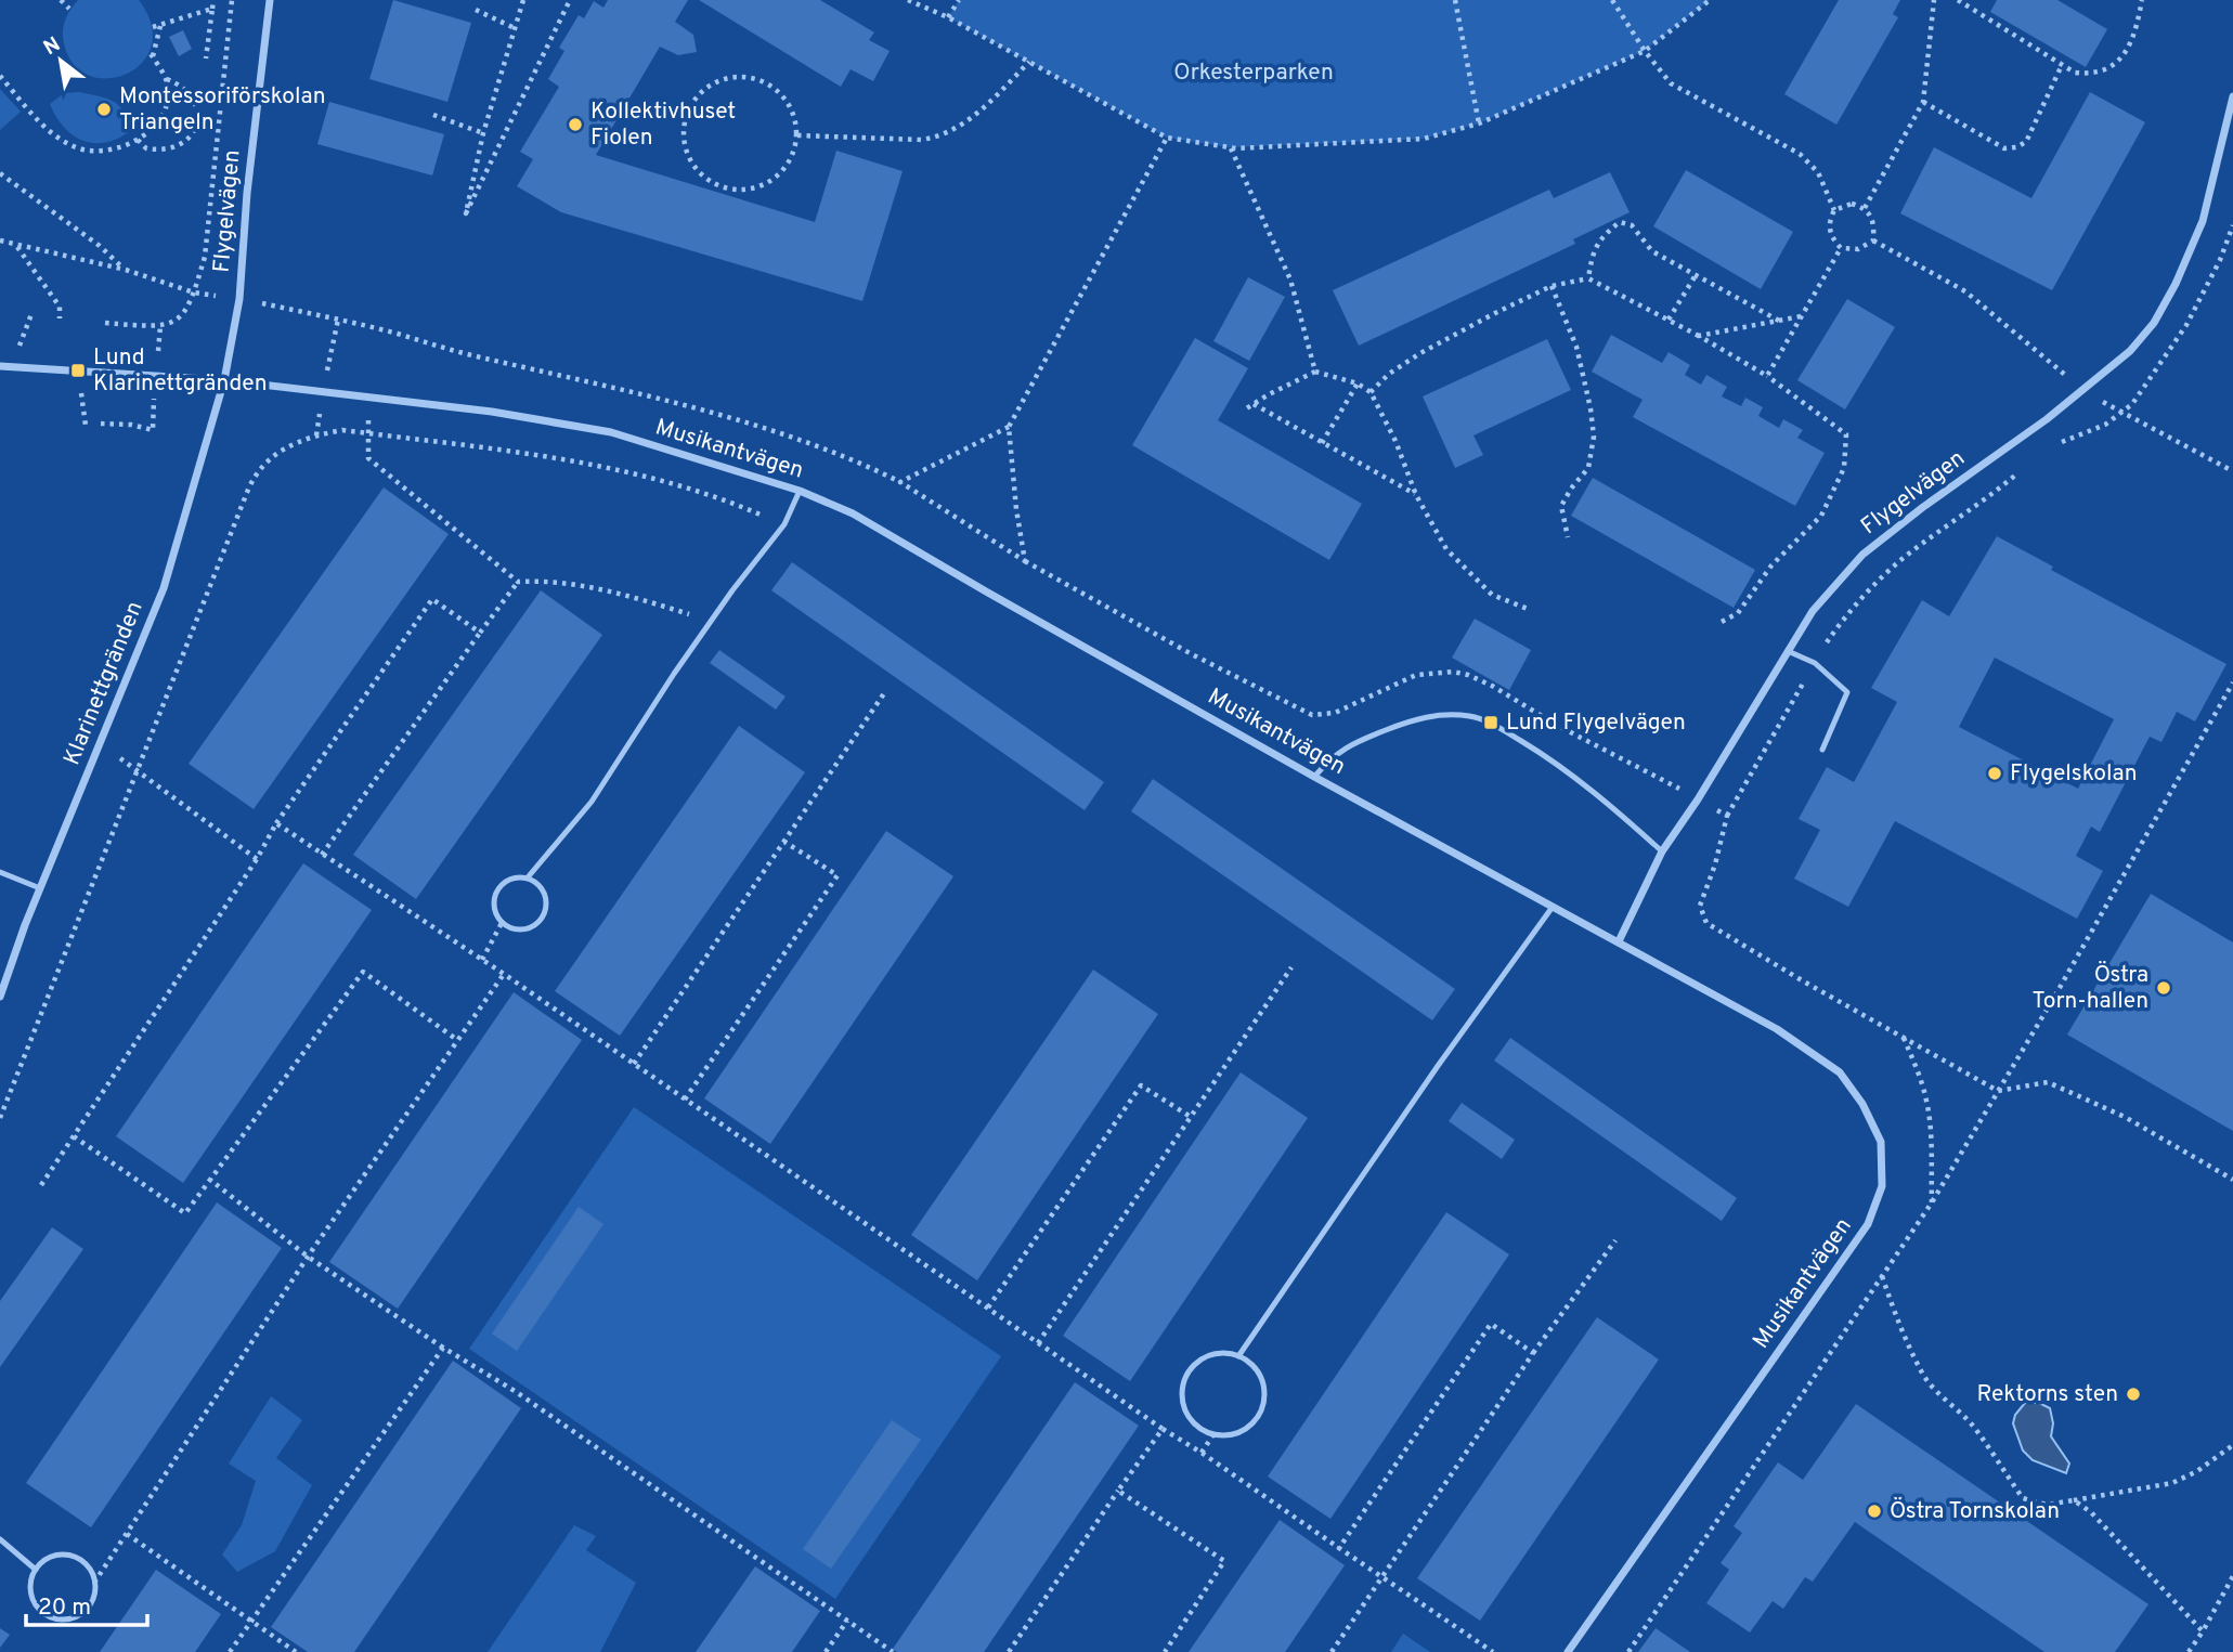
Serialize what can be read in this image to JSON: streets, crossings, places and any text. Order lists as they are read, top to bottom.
{
  "streets": {
    "street": ["Flygelvägen", "Musikantvägen", "Klarinettgränden"]
  },
  "crossings": [
    ["Flygelvägen", "Musikantvägen"],
    ["Flygelvägen", "Klarinettgränden"],
    ["Musikantvägen", "Klarinettgränden"]
  ],
  "parks": ["Orkesterparken"],
  "places": {
    "other": [
      "Montessoriförskolan Triangeln",
      "Kollektivhuset Fiolen",
      "Flygelskolan",
      "Östra Torn-hallen",
      "Rektorns sten",
      "Östra Tornskolan"
    ],
    "transit": ["Lund Klarinettgränden", "Lund Flygelvägen"]
  },
  "scale_bar": "20 m",
  "north": "top left"
}
